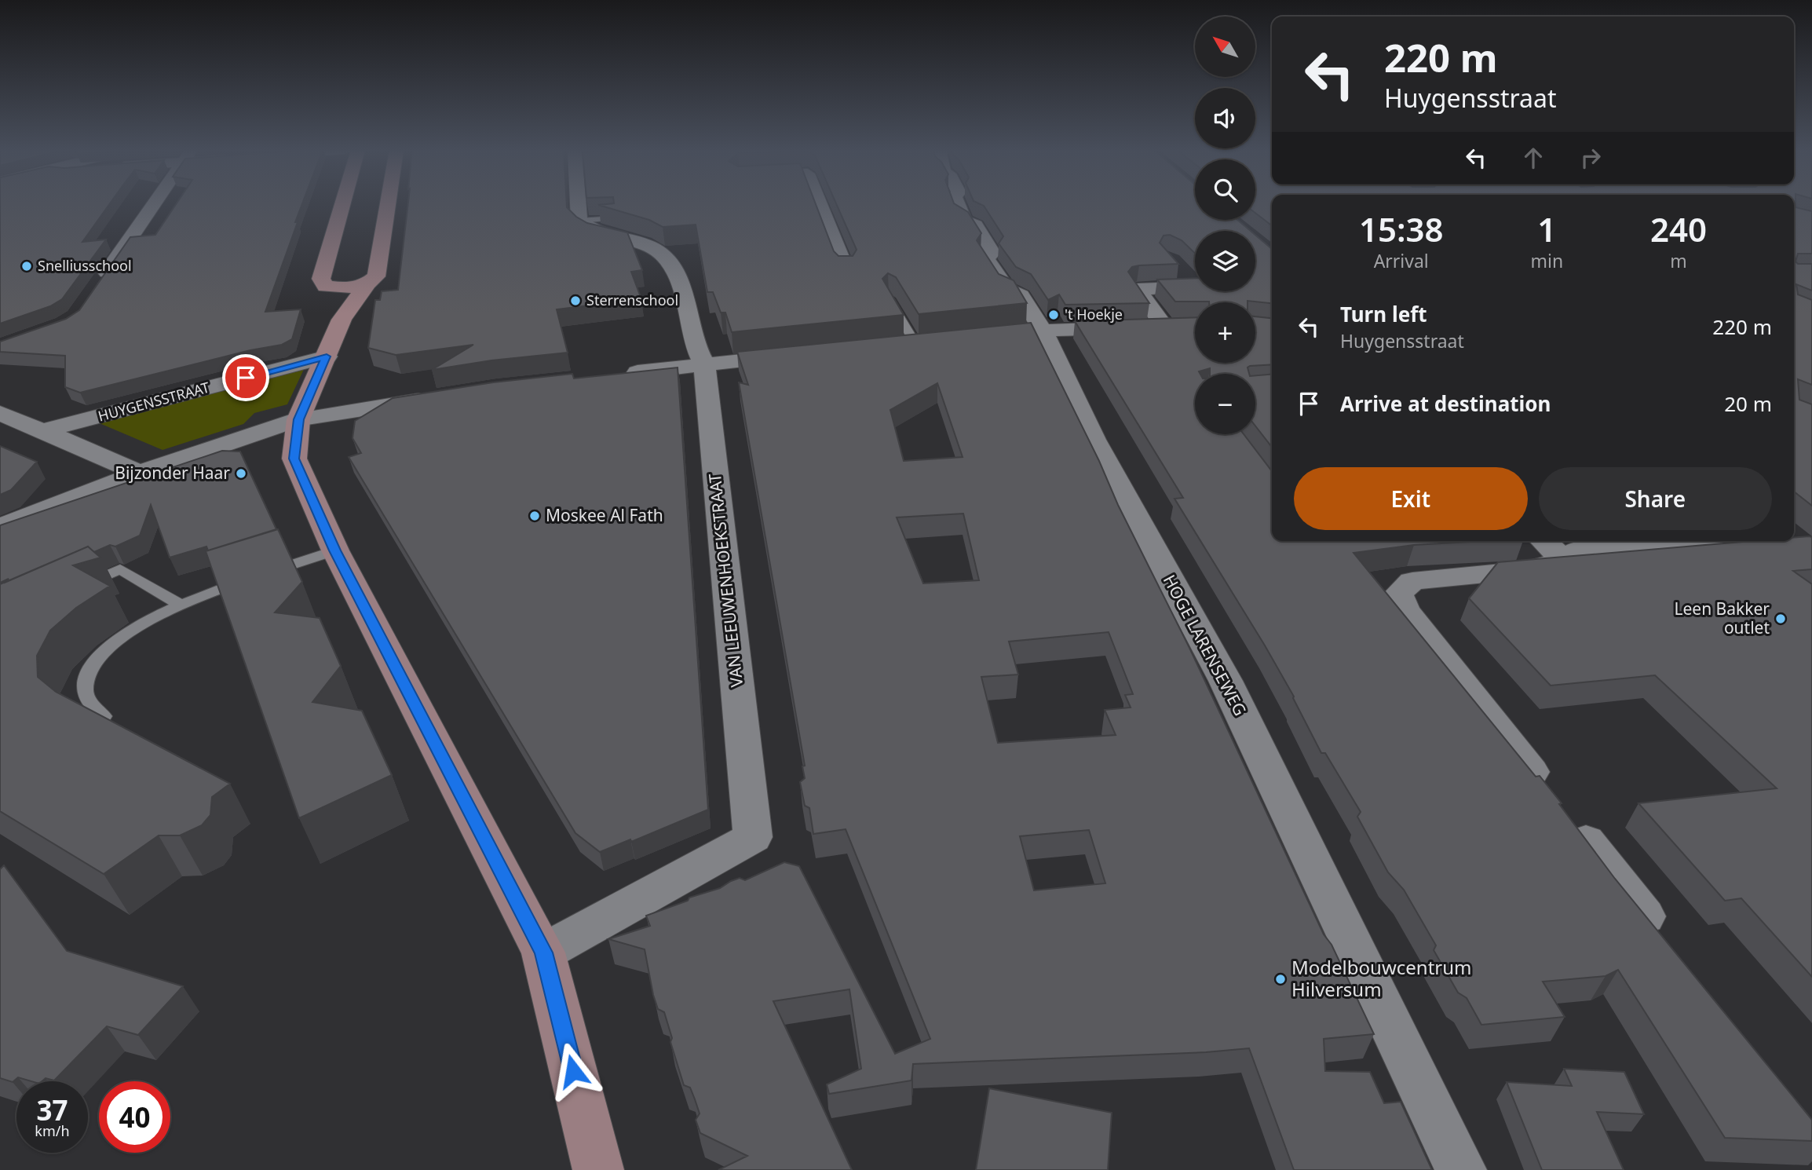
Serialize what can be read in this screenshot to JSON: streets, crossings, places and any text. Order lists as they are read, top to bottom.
{
  "streets": {
    "street": ["HUYGENSSTRAAT", "VAN LEEUWENHOEKSTRAAT", "HOGE LARENSEWEG"]
  },
  "places": [
    "Snelliusschool",
    "Sterrenschool",
    "'t Hoekje",
    "Bijzonder Haar",
    "Moskee Al Fath",
    "Leen Bakker outlet",
    "Modelbouwcentrum Hilversum"
  ],
  "north": "top left",
  "page": {
    "map_buttons": ["+", "−"],
    "turn": ["220 m", "Huygensstraat"],
    "eta": [
      "15:38",
      "Arrival",
      "1",
      "min",
      "240",
      "m"
    ],
    "list": [
      {
        "name": "Turn left",
        "note": "Huygensstraat",
        "value": "220 m"
      },
      {
        "name": "Arrive at destination",
        "value": "20 m"
      }
    ],
    "buttons": ["Exit", "Share"],
    "speed": "37 km/h",
    "limit": "40"
  }
}
